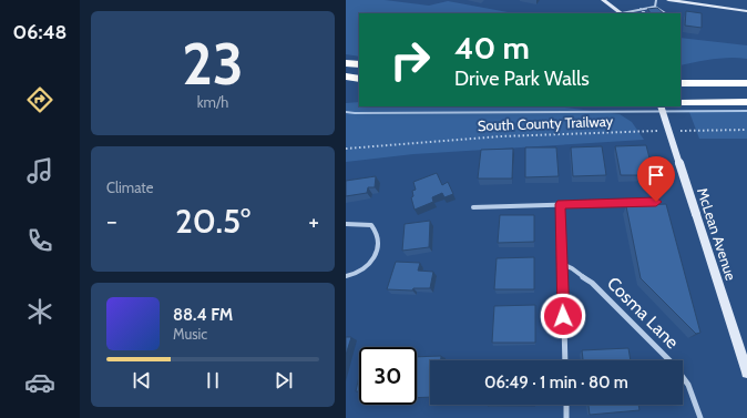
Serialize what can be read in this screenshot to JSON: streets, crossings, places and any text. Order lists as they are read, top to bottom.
{
  "streets": {
    "street": ["McLean Avenue", "Cosma Lane"],
    "path": ["South County Trailway"]
  },
  "page": {
    "tabs": "06:48",
    "tile": [
      ["23", "km/h"],
      "Climate"
    ],
    "turn": ["40 m", "Drive Park Walls"],
    "heat": ["−", "20.5°", "+"],
    "song": ["88.4 FM", "Music"],
    "limit": "30",
    "trip": "06:49 · 1 min · 80 m"
  }
}
